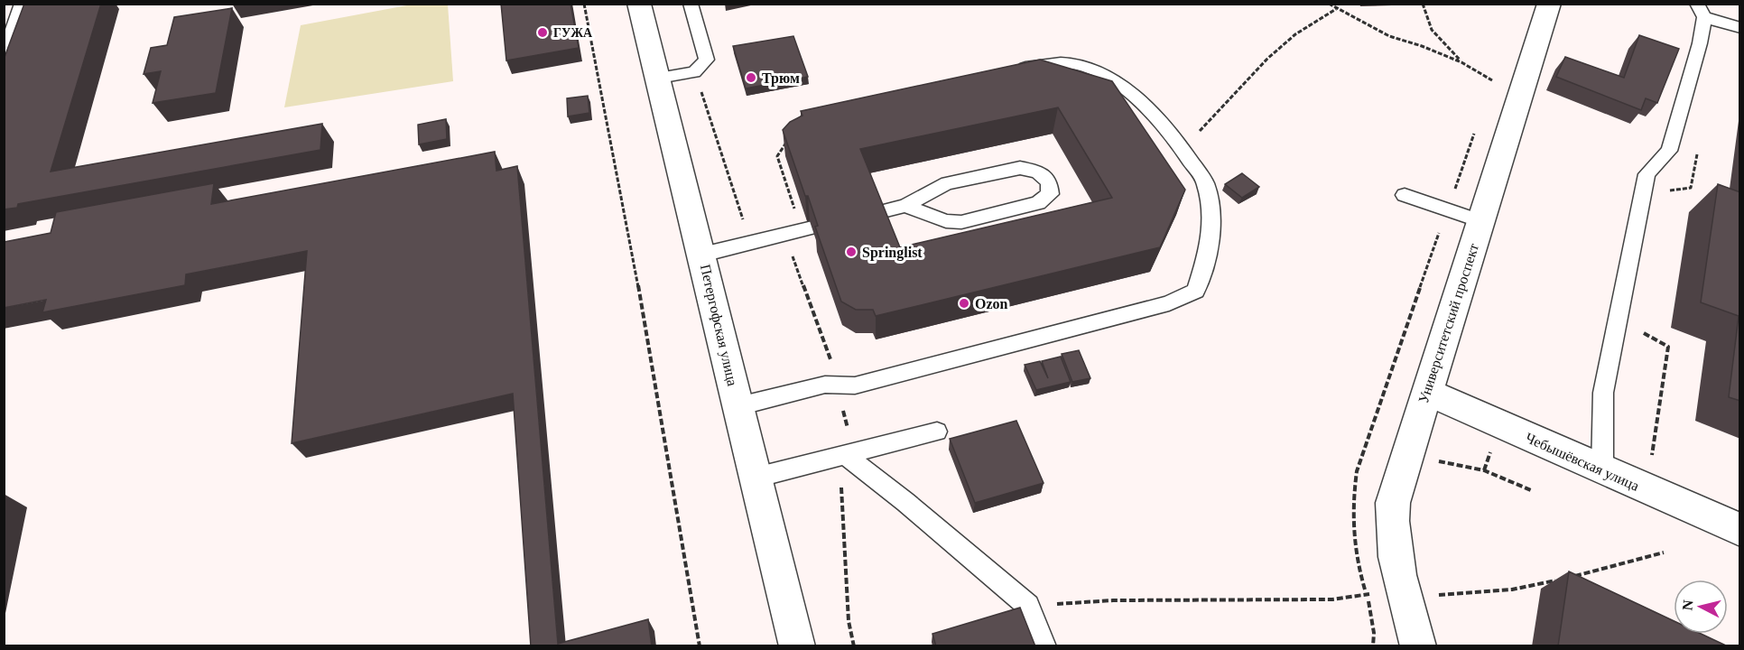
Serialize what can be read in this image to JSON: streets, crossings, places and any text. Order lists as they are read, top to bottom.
{
  "streets": {
    "street": ["Университетский проспект", "Петергофская улица", "Чебышёвская улица"]
  },
  "crossings": [
    ["Университетский проспект", "Чебышёвская улица"]
  ],
  "places": [
    "ГУЖА",
    "Трюм",
    "Springlist",
    "Ozon"
  ],
  "north": "left"
}
